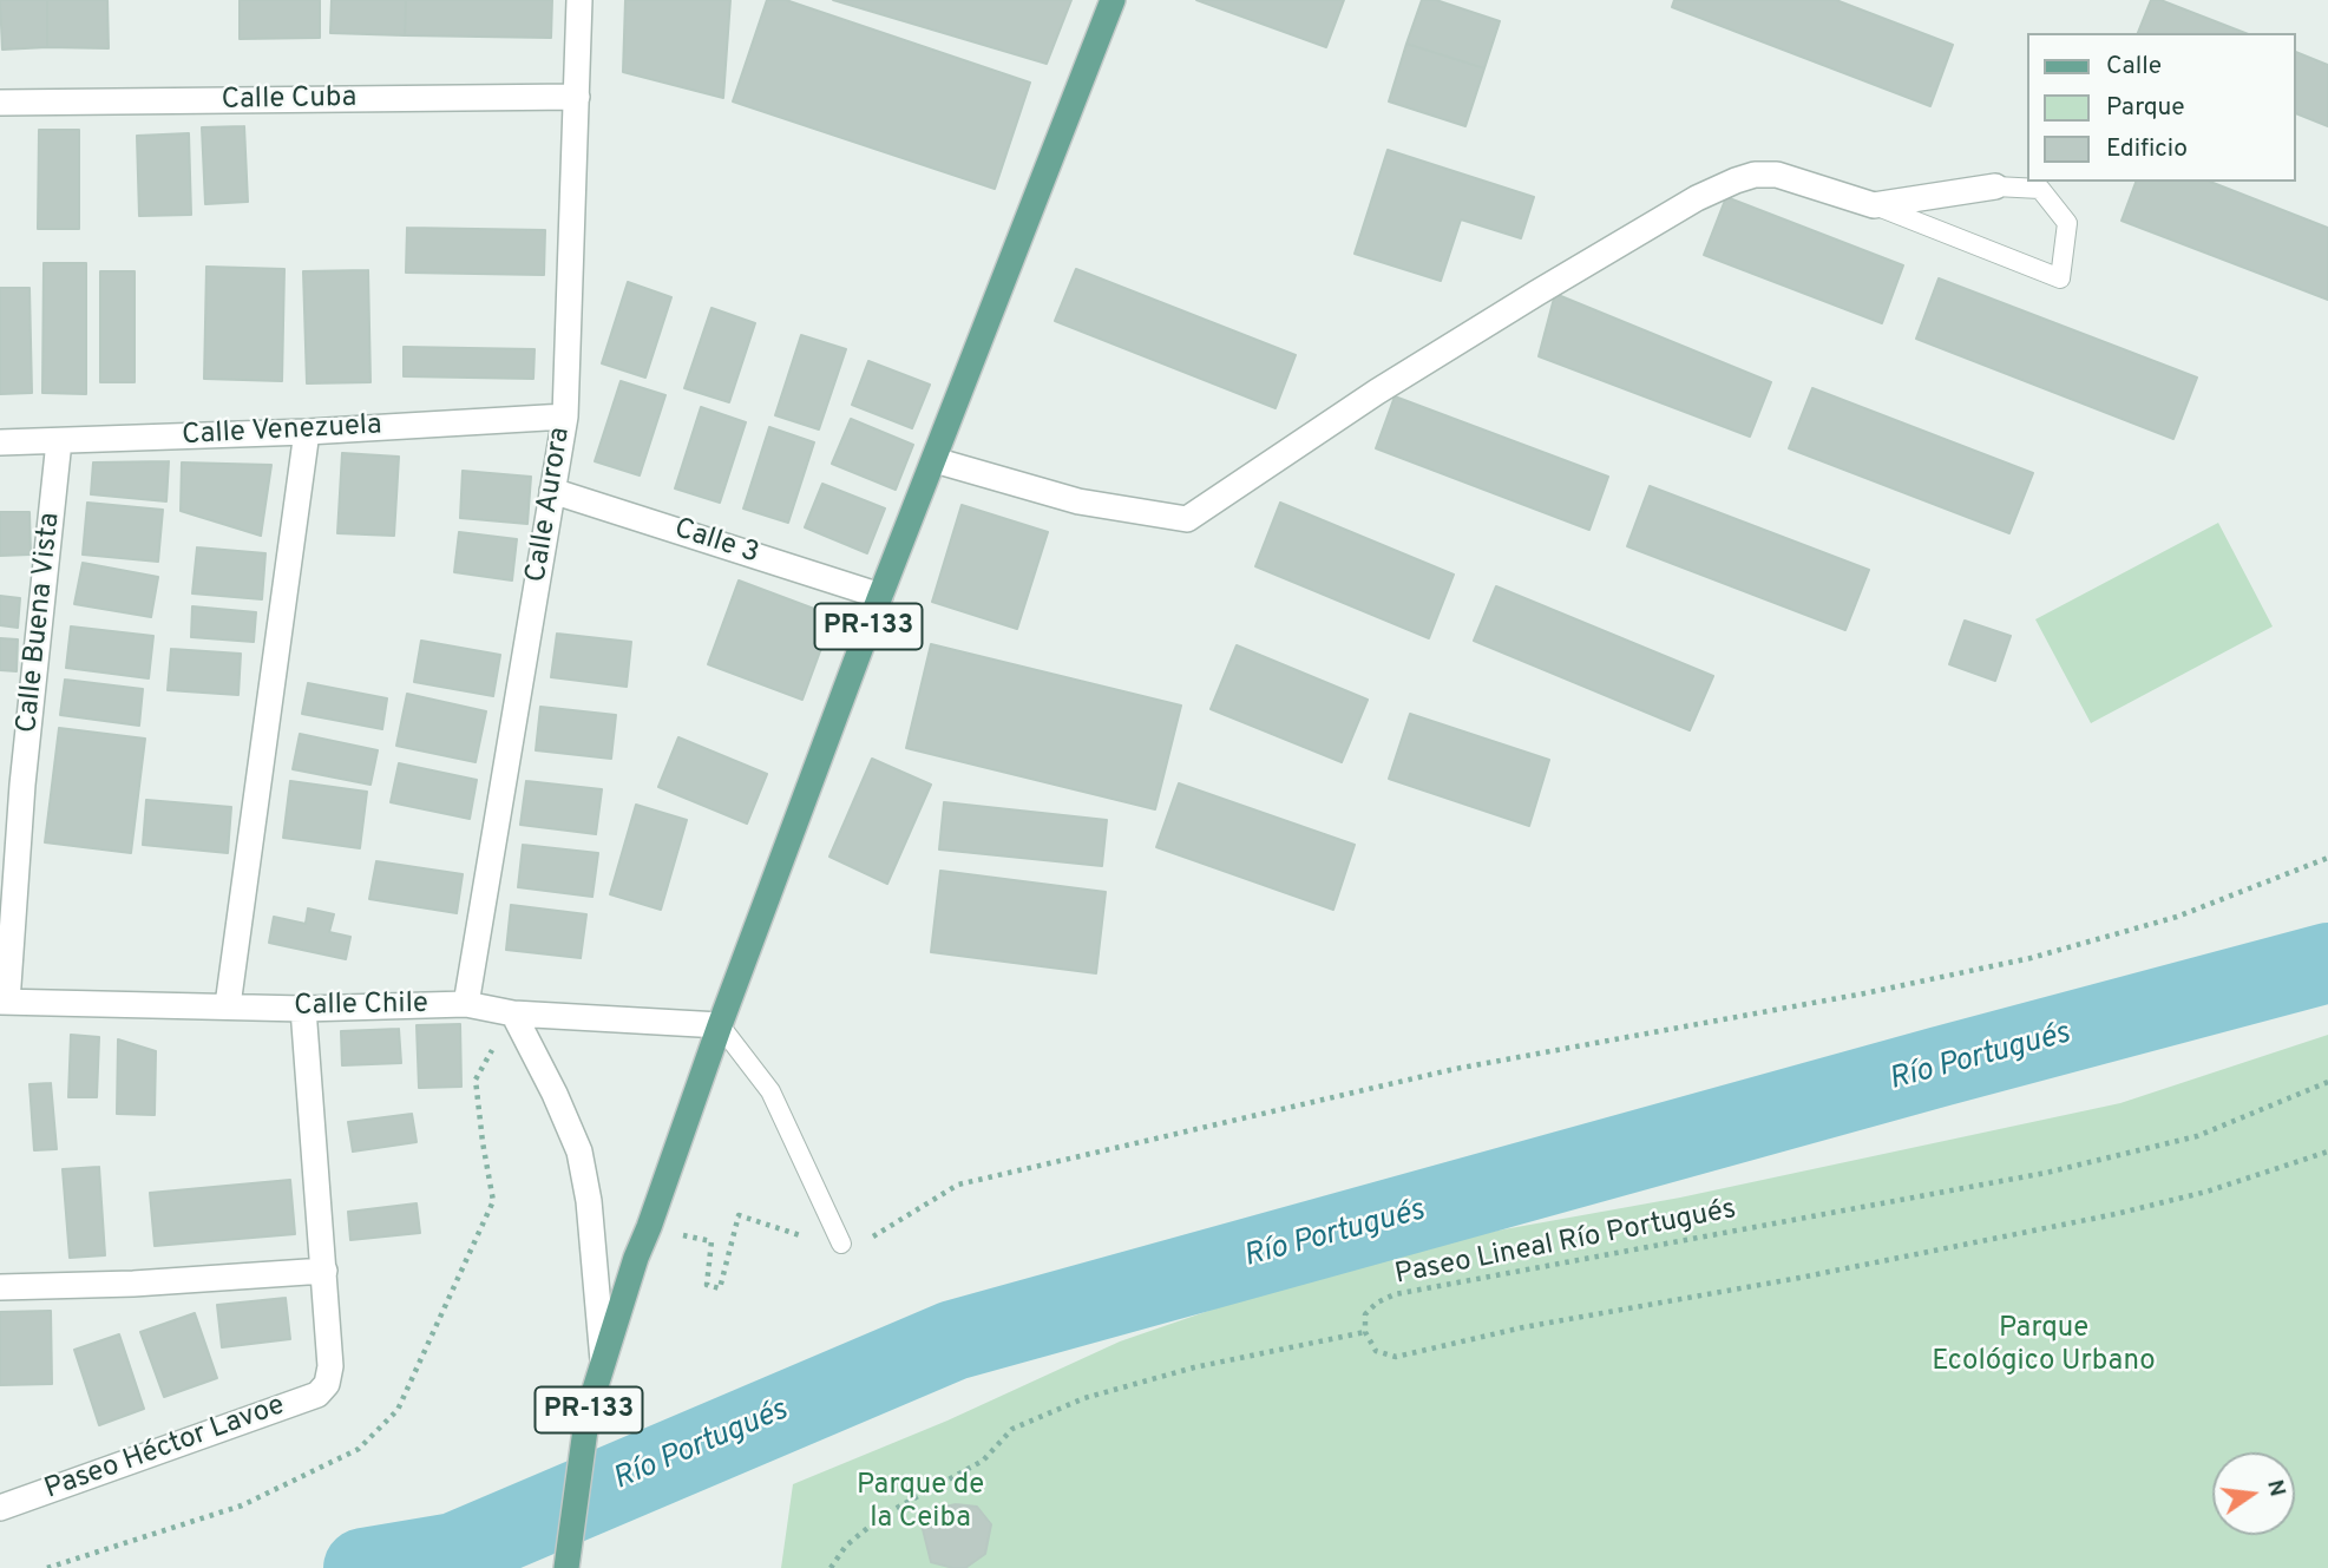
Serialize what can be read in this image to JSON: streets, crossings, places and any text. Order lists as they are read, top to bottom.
{
  "streets": {
    "main road": ["PR-133"],
    "street": [
      "Calle Cuba",
      "Calle Venezuela",
      "Calle Aurora",
      "Calle 3",
      "Calle Buena Vista",
      "Calle Chile",
      "Paseo Héctor Lavoe"
    ],
    "path": ["Paseo Lineal Río Portugués"]
  },
  "crossings": [
    ["Calle Cuba", "Calle Aurora"],
    ["Calle Venezuela", "Calle Aurora"],
    ["Calle Venezuela", "Calle Buena Vista"],
    ["Calle Aurora", "Calle 3"],
    ["Calle Aurora", "Calle Chile"],
    ["Calle 3", "PR-133"],
    ["Calle Buena Vista", "Calle Chile"],
    ["PR-133", "Calle Chile"]
  ],
  "water": ["Río Portugués"],
  "parks": ["Parque Ecológico Urbano", "Parque de la Ceiba"],
  "legend": ["Calle", "Parque", "Edificio"],
  "north": "right"
}
